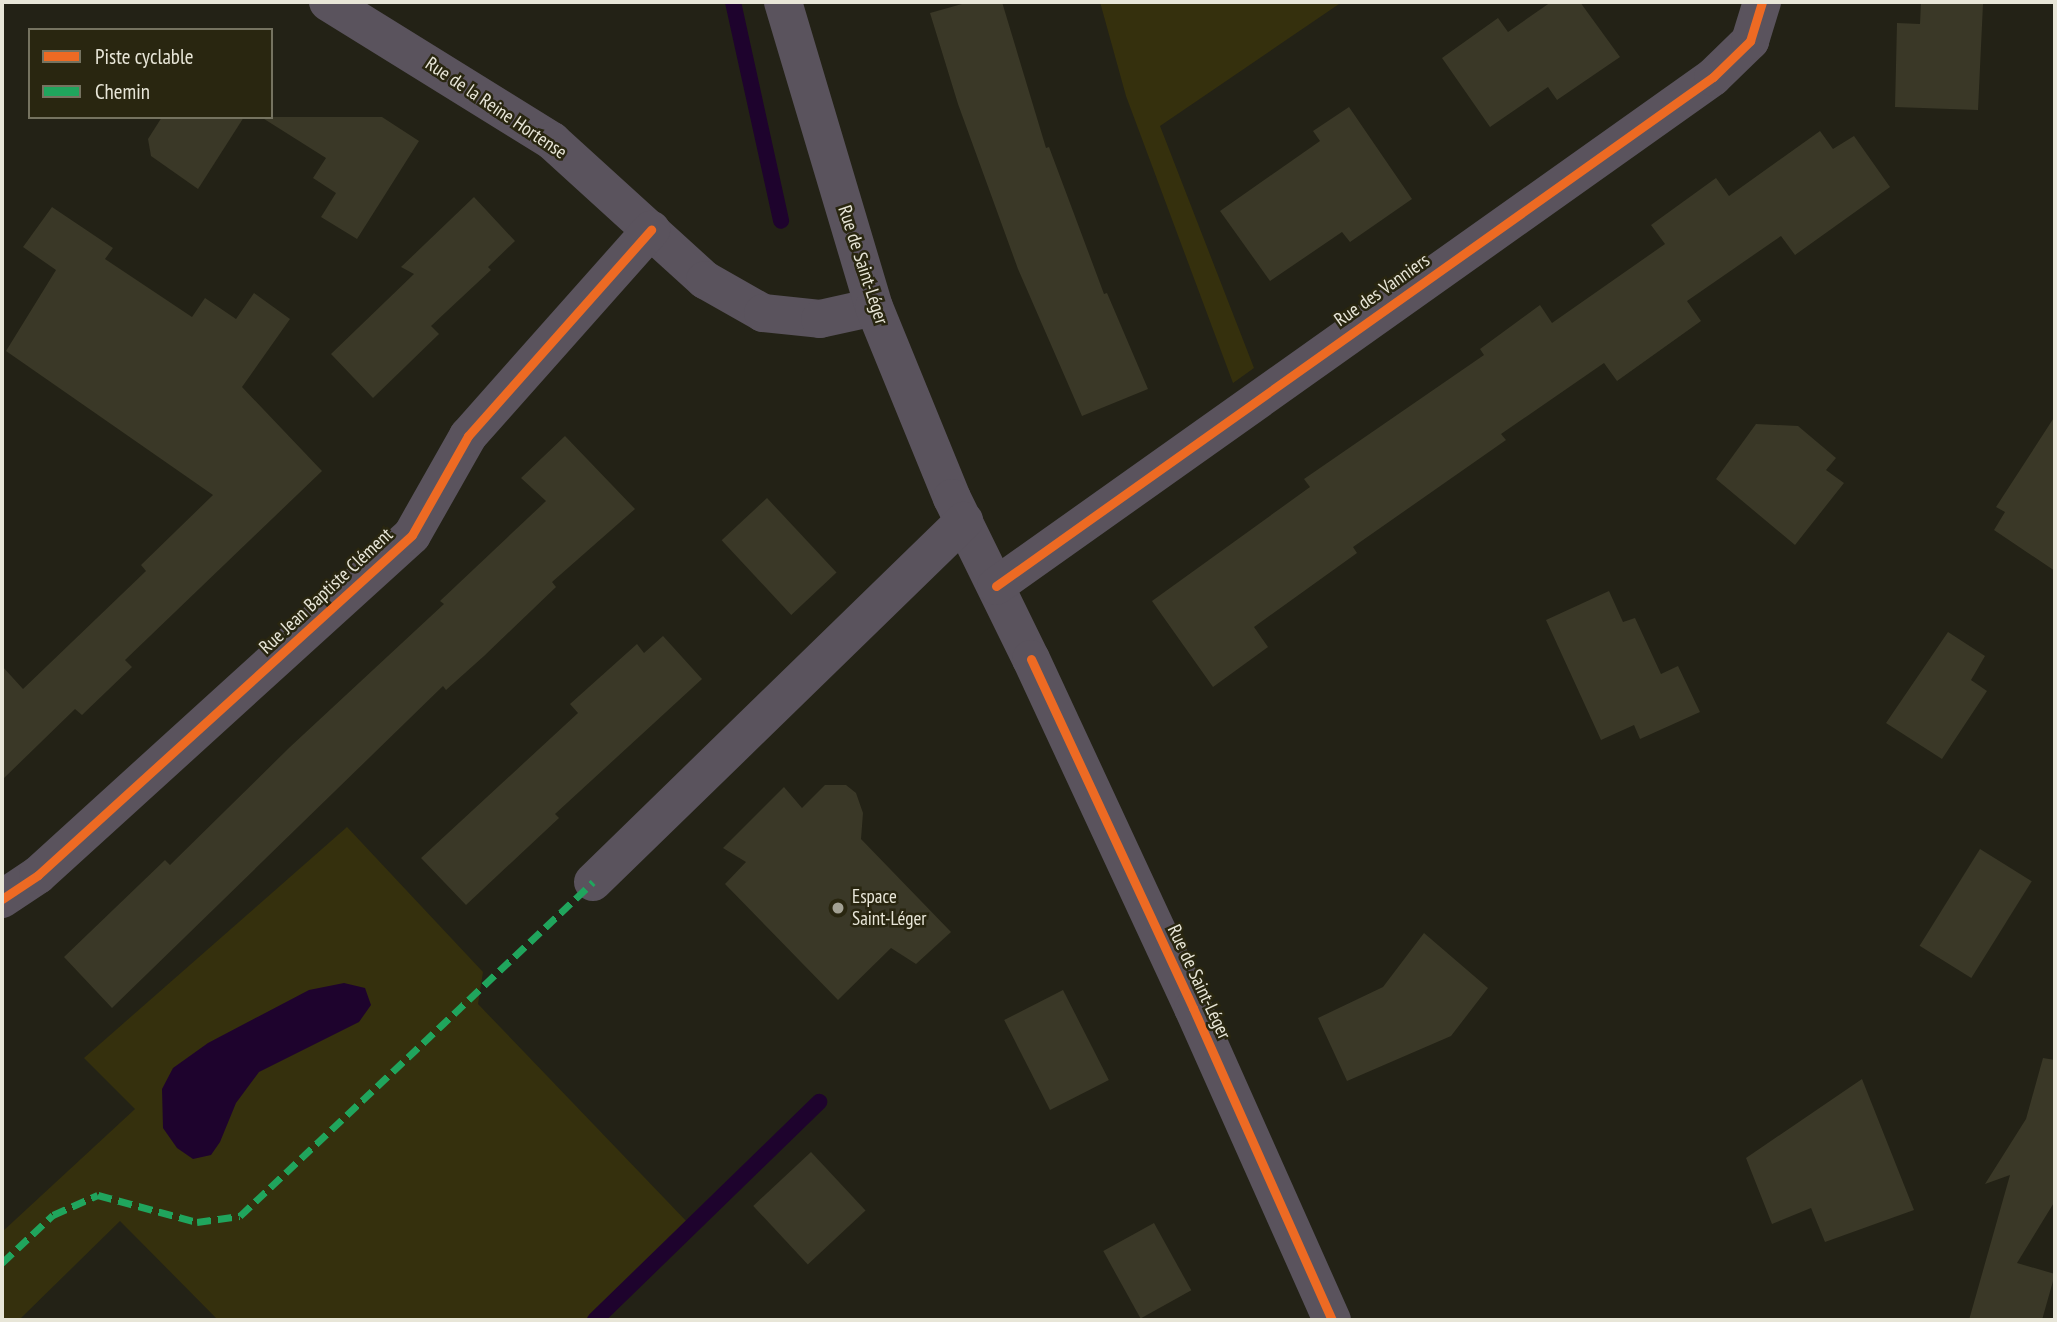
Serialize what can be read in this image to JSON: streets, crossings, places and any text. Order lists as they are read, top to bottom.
{
  "streets": {
    "street": [
      "Rue de la Reine Hortense",
      "Rue de Saint-Léger",
      "Rue des Vanniers",
      "Rue Jean Baptiste Clément"
    ]
  },
  "crossings": [
    ["Rue de la Reine Hortense", "Rue de Saint-Léger"],
    ["Rue de la Reine Hortense", "Rue Jean Baptiste Clément"],
    ["Rue de Saint-Léger", "Rue des Vanniers"]
  ],
  "places": ["Espace Saint-Léger"],
  "legend": ["Piste cyclable", "Chemin"]
}
